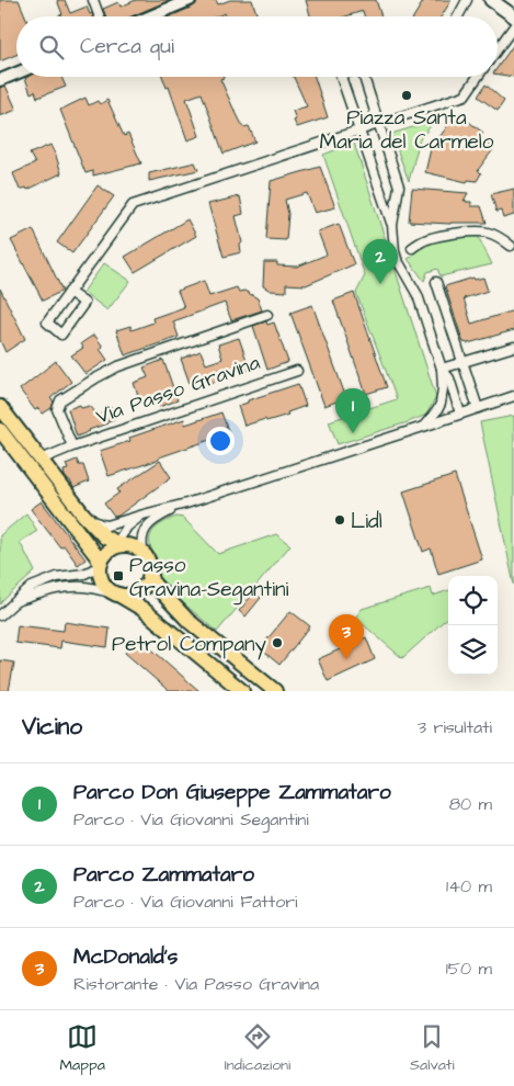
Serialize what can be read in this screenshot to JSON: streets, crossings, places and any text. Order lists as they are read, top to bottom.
{
  "streets": {
    "street": ["Via Passo Gravina"]
  },
  "places": {
    "other": ["Piazza Santa Maria del Carmelo", "Lidl", "Petrol Company"],
    "transit": ["Passo Gravina-Segantini"]
  },
  "page": {
    "search": "Cerca qui",
    "pins": ["2", "1", "3"],
    "heading": ["Vicino", "3 risultati"],
    "list": [
      {
        "mark": "1",
        "name": "Parco Don Giuseppe Zammataro",
        "note": "Parco · Via Giovanni Segantini",
        "value": "80 m"
      },
      {
        "mark": "2",
        "name": "Parco Zammataro",
        "note": "Parco · Via Giovanni Fattori",
        "value": "140 m"
      },
      {
        "mark": "3",
        "name": "McDonald's",
        "note": "Ristorante · Via Passo Gravina",
        "value": "150 m"
      }
    ],
    "nav": ["Mappa", "Indicazioni", "Salvati"]
  }
}
